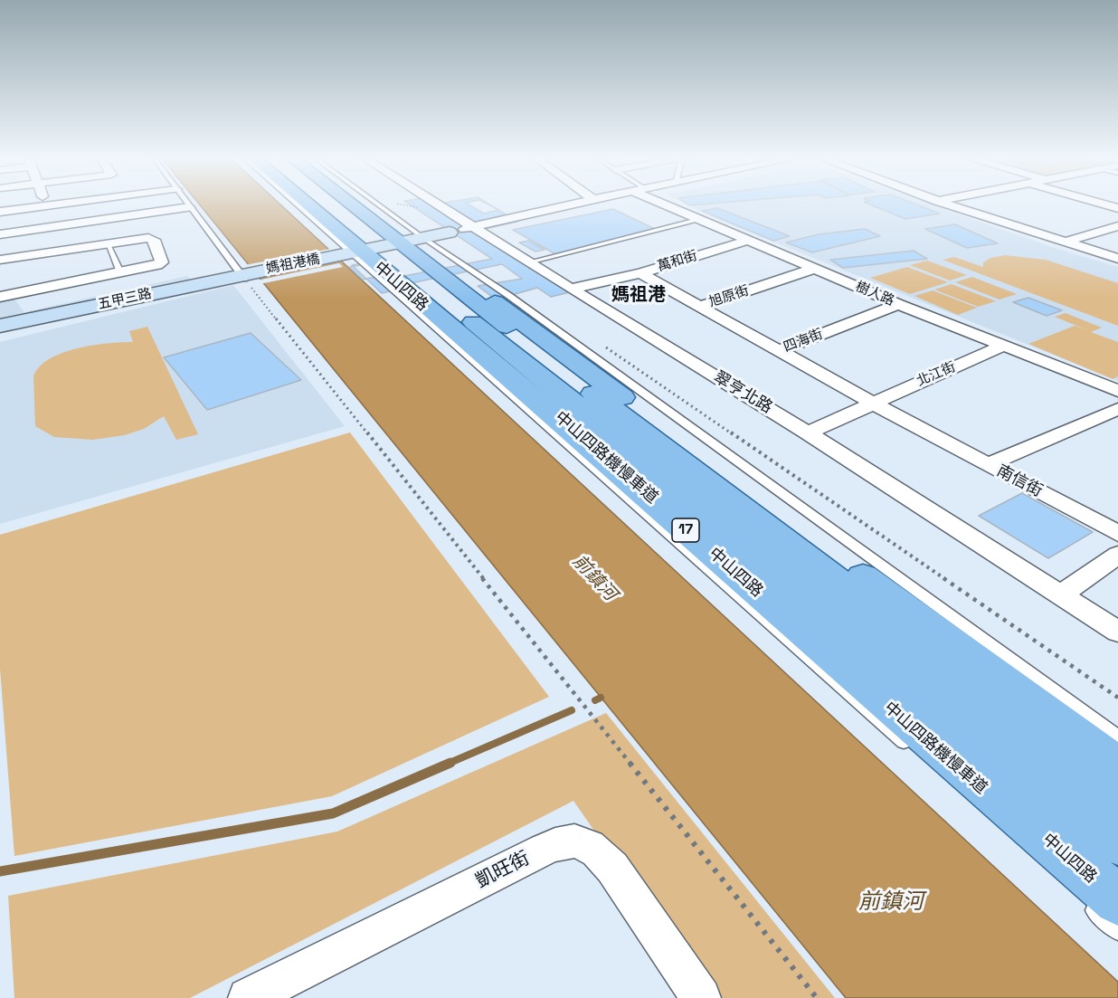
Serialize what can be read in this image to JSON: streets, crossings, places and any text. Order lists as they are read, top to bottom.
{
  "streets": {
    "main road": [
      "媽祖港橋",
      "中山四路",
      "五甲三路",
      "17"
    ],
    "street": [
      "萬和街",
      "樹人路",
      "旭原街",
      "四海街",
      "北江街",
      "翠亨北路",
      "南信街",
      "凱旺街"
    ],
    "lane": ["中山四路機慢車道"]
  },
  "crossings": [
    ["萬和街", "樹人路"],
    ["萬和街", "旭原街"],
    ["媽祖港橋", "中山四路"],
    ["媽祖港橋", "五甲三路"],
    ["媽祖港橋", "中山四路機慢車道"],
    ["中山四路", "中山四路機慢車道"],
    ["樹人路", "旭原街"],
    ["樹人路", "四海街"],
    ["樹人路", "北江街"],
    ["旭原街", "四海街"],
    ["四海街", "北江街"],
    ["北江街", "翠亨北路"]
  ],
  "districts": ["媽祖港"],
  "water": ["前鎮河"]
}
